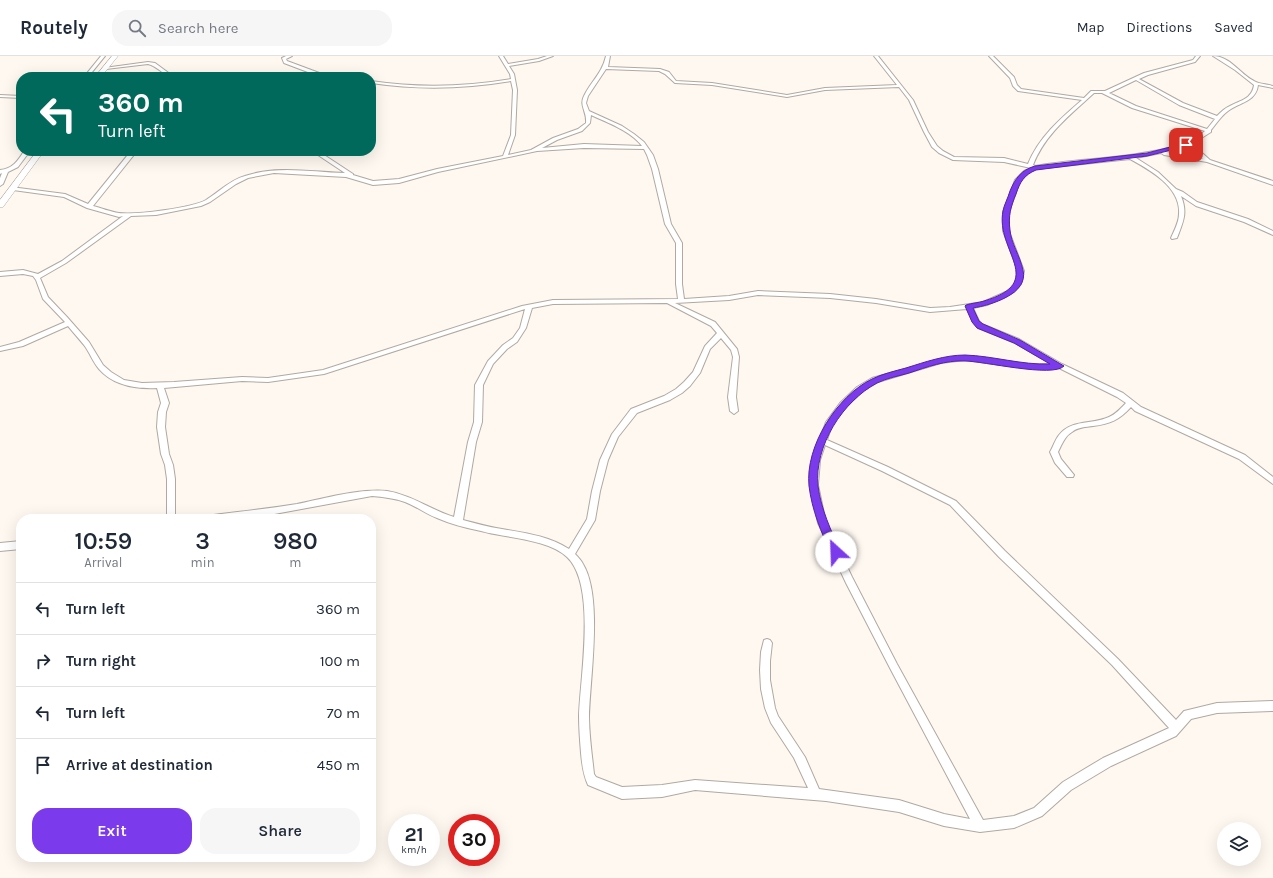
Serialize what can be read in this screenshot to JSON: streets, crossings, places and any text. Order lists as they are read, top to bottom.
{
  "page": {
    "header": "Routely",
    "search": "Search here",
    "nav": ["Map", "Directions", "Saved"],
    "turn": ["360 m", "Turn left"],
    "eta": [
      "10:59",
      "Arrival",
      "3",
      "min",
      "980",
      "m"
    ],
    "list": [
      {
        "name": "Turn left",
        "value": "360 m"
      },
      {
        "name": "Turn right",
        "value": "100 m"
      },
      {
        "name": "Turn left",
        "value": "70 m"
      },
      {
        "name": "Arrive at destination",
        "value": "450 m"
      }
    ],
    "buttons": ["Exit", "Share"],
    "speed": "21 km/h",
    "limit": "30"
  }
}
